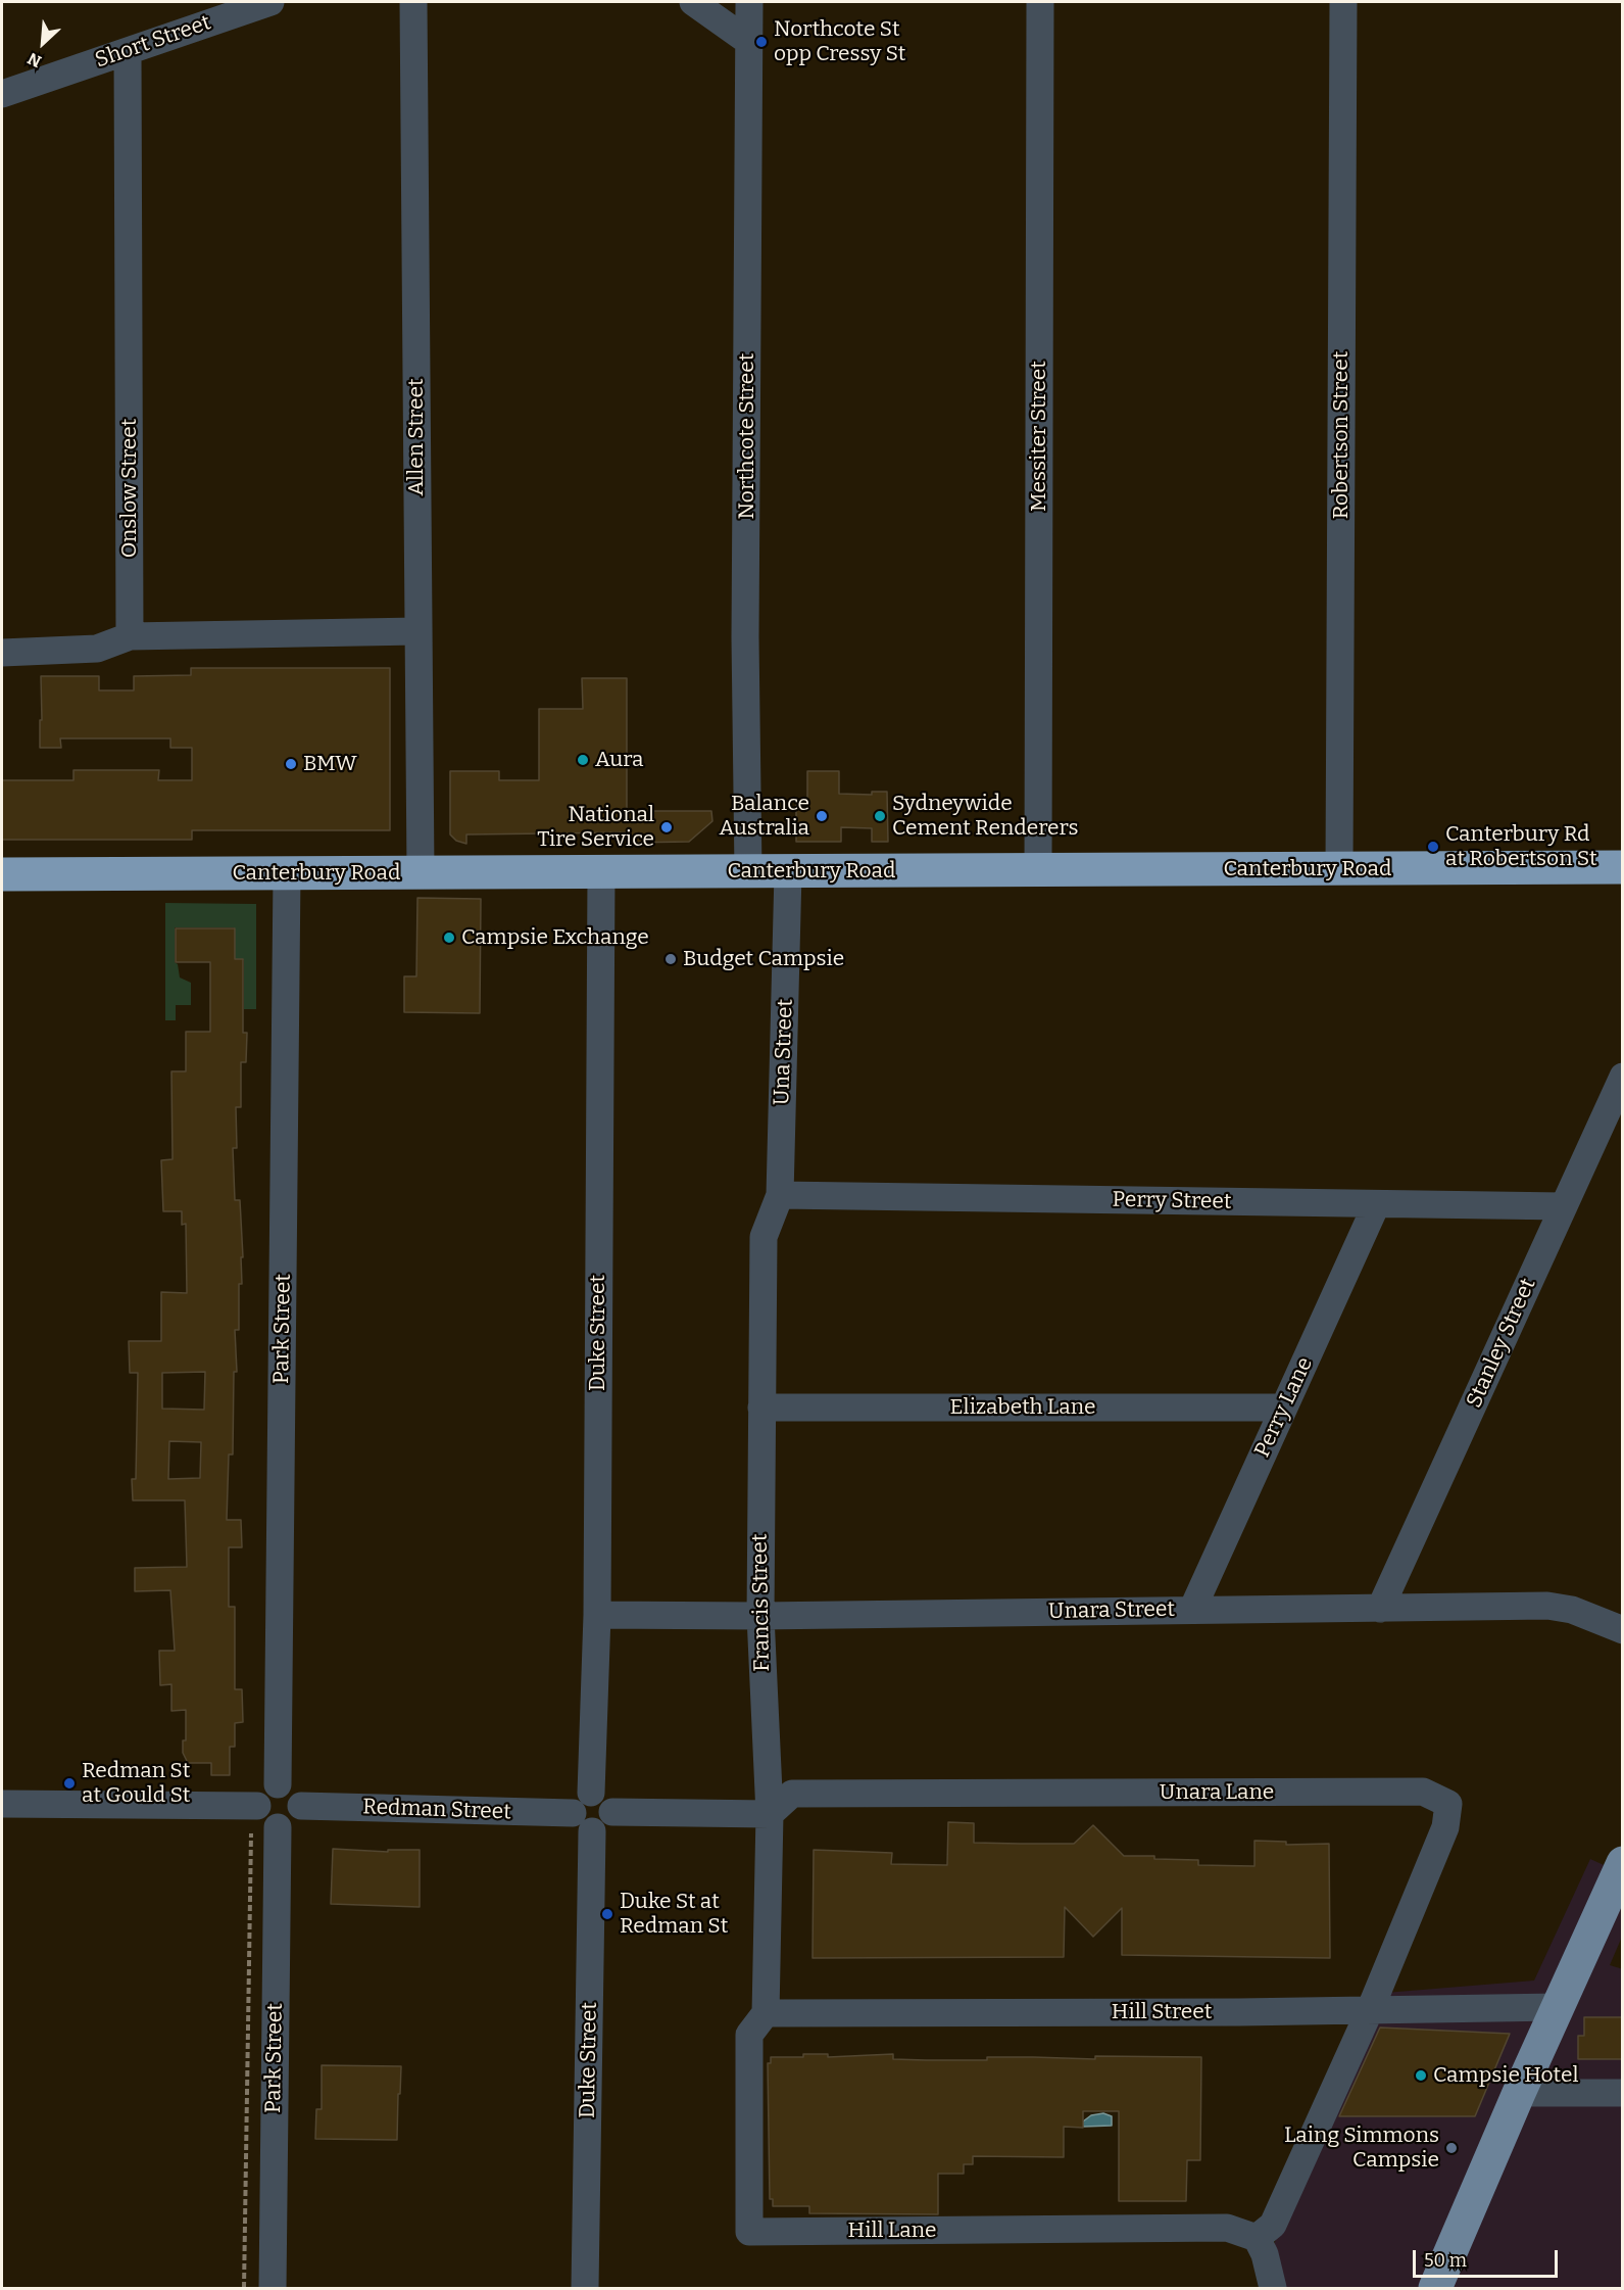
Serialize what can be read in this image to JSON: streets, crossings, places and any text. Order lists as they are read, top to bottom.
{
  "streets": {
    "highway": ["Canterbury Road"],
    "street": [
      "Short Street",
      "Robertson Street",
      "Northcote Street",
      "Messiter Street",
      "Allen Street",
      "Onslow Street",
      "Una Street",
      "Perry Street",
      "Park Street",
      "Duke Street",
      "Stanley Street",
      "Elizabeth Lane",
      "Perry Lane",
      "Francis Street",
      "Unara Street",
      "Unara Lane",
      "Redman Street",
      "Hill Street",
      "Hill Lane"
    ]
  },
  "crossings": [
    ["Short Street", "Onslow Street"],
    ["Robertson Street", "Canterbury Road"],
    ["Northcote Street", "Canterbury Road"],
    ["Messiter Street", "Canterbury Road"],
    ["Allen Street", "Canterbury Road"],
    ["Canterbury Road", "Una Street"],
    ["Canterbury Road", "Park Street"],
    ["Canterbury Road", "Duke Street"],
    ["Una Street", "Perry Street"],
    ["Una Street", "Francis Street"],
    ["Perry Street", "Stanley Street"],
    ["Perry Street", "Perry Lane"],
    ["Perry Street", "Francis Street"],
    ["Park Street", "Redman Street"],
    ["Duke Street", "Unara Street"],
    ["Duke Street", "Redman Street"],
    ["Stanley Street", "Unara Street"],
    ["Elizabeth Lane", "Perry Lane"],
    ["Elizabeth Lane", "Francis Street"],
    ["Perry Lane", "Unara Street"],
    ["Francis Street", "Unara Street"],
    ["Francis Street", "Unara Lane"],
    ["Francis Street", "Hill Street"],
    ["Francis Street", "Hill Lane"],
    ["Unara Lane", "Hill Street"],
    ["Hill Street", "Hill Lane"]
  ],
  "places": [
    "Northcote St opp Cressy St",
    "Aura",
    "BMW",
    "Balance Australia",
    "Sydneywide Cement Renderers",
    "National Tire Service",
    "Canterbury Rd at Robertson St",
    "Campsie Exchange",
    "Budget Campsie",
    "Redman St at Gould St",
    "Duke St at Redman St",
    "Campsie Hotel",
    "Laing Simmons Campsie"
  ],
  "scale_bar": "50 m",
  "north": "bottom left"
}
